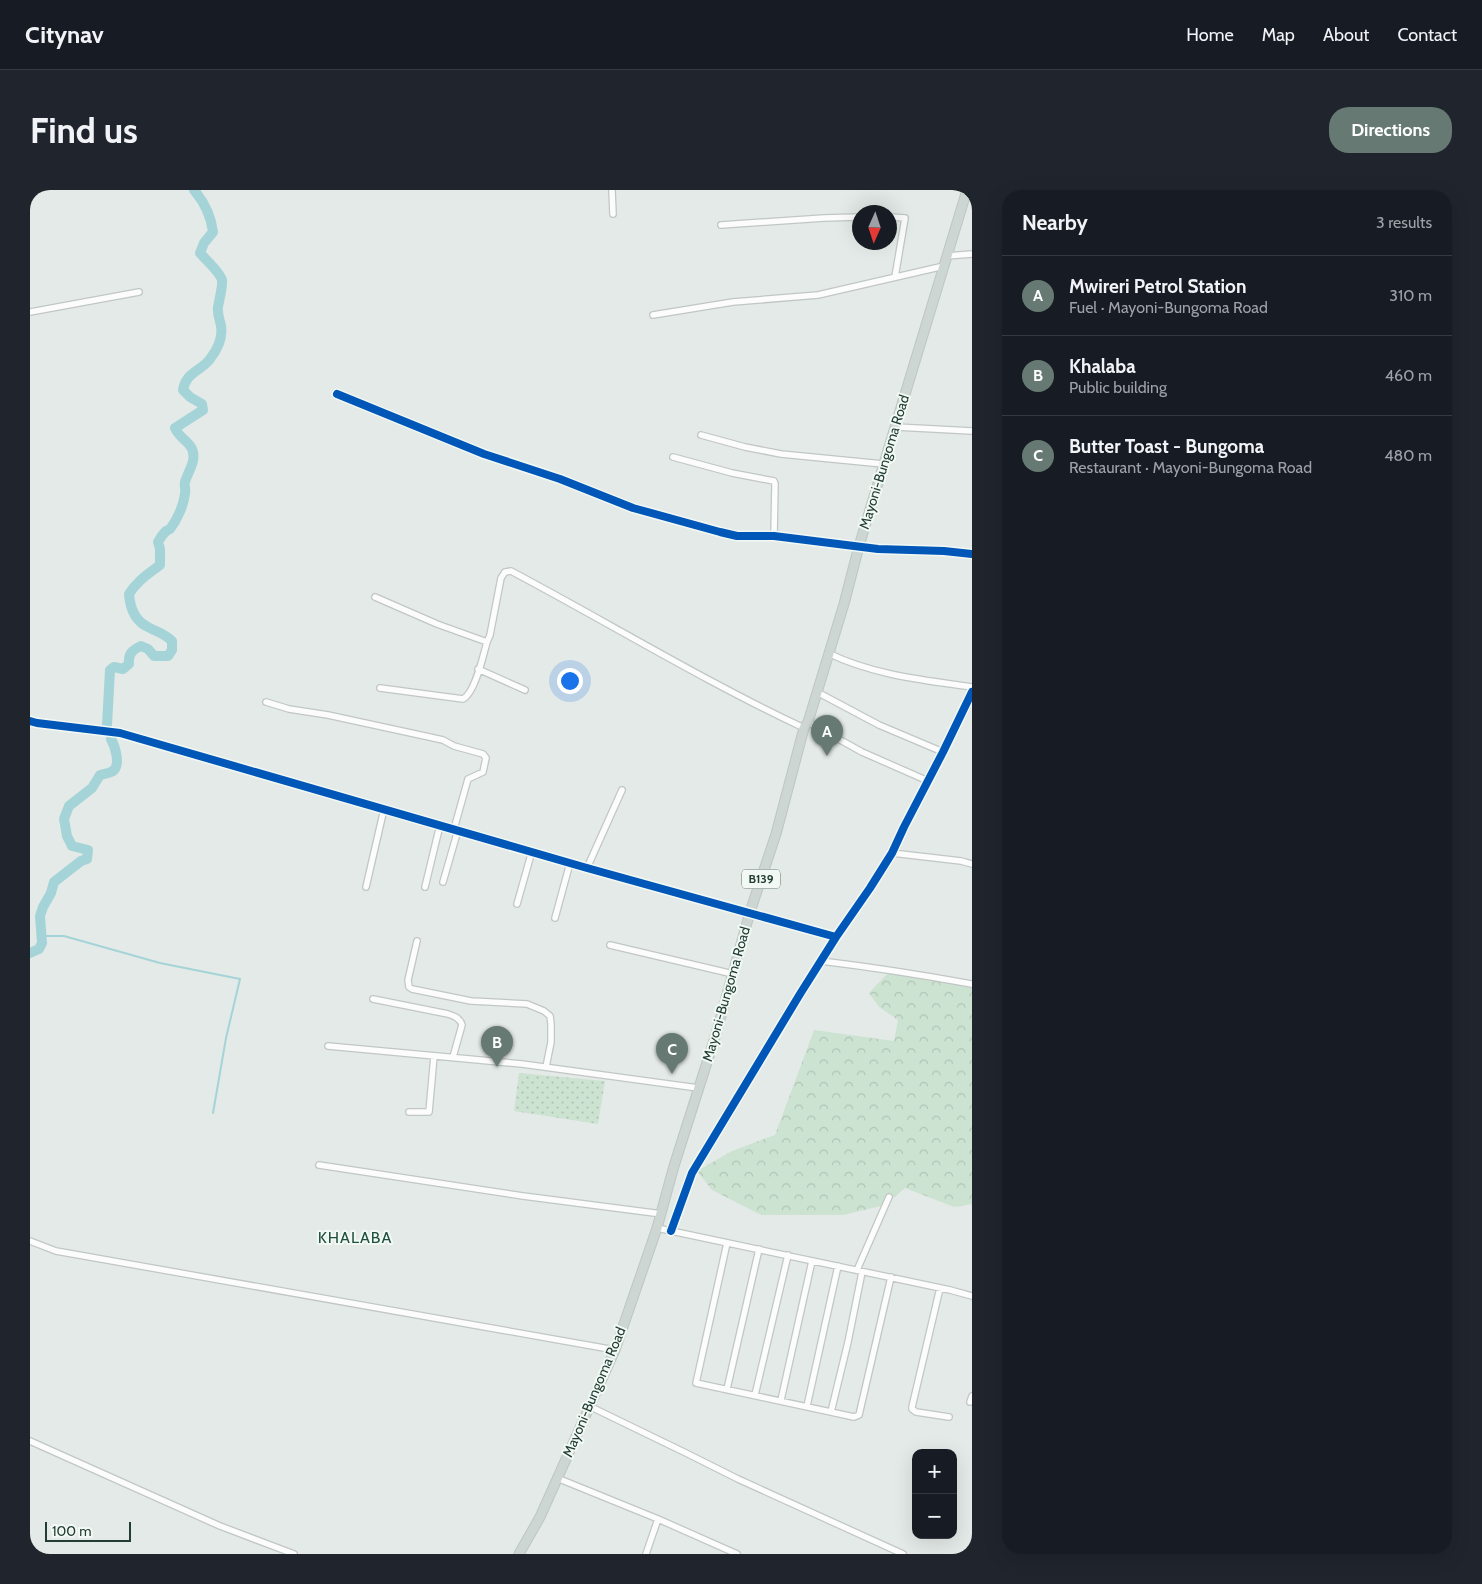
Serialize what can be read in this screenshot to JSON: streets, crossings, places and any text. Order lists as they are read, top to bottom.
{
  "streets": {
    "main road": ["Mayoni-Bungoma Road", "B139"]
  },
  "districts": ["KHALABA"],
  "scale_bar": "100 m",
  "north": "bottom",
  "page": {
    "header": "Citynav",
    "nav": [
      "Home",
      "Map",
      "About",
      "Contact"
    ],
    "buttons": "Directions",
    "title": "Find us",
    "heading": ["Nearby", "3 results"],
    "list": [
      {
        "mark": "A",
        "name": "Mwireri Petrol Station",
        "note": "Fuel · Mayoni-Bungoma Road",
        "value": "310 m"
      },
      {
        "mark": "B",
        "name": "Khalaba",
        "note": "Public building",
        "value": "460 m"
      },
      {
        "mark": "C",
        "name": "Butter Toast - Bungoma",
        "note": "Restaurant · Mayoni-Bungoma Road",
        "value": "480 m"
      }
    ],
    "pins": ["A", "B", "C"],
    "map_buttons": ["+", "−"],
    "scale": "100 m"
  }
}
